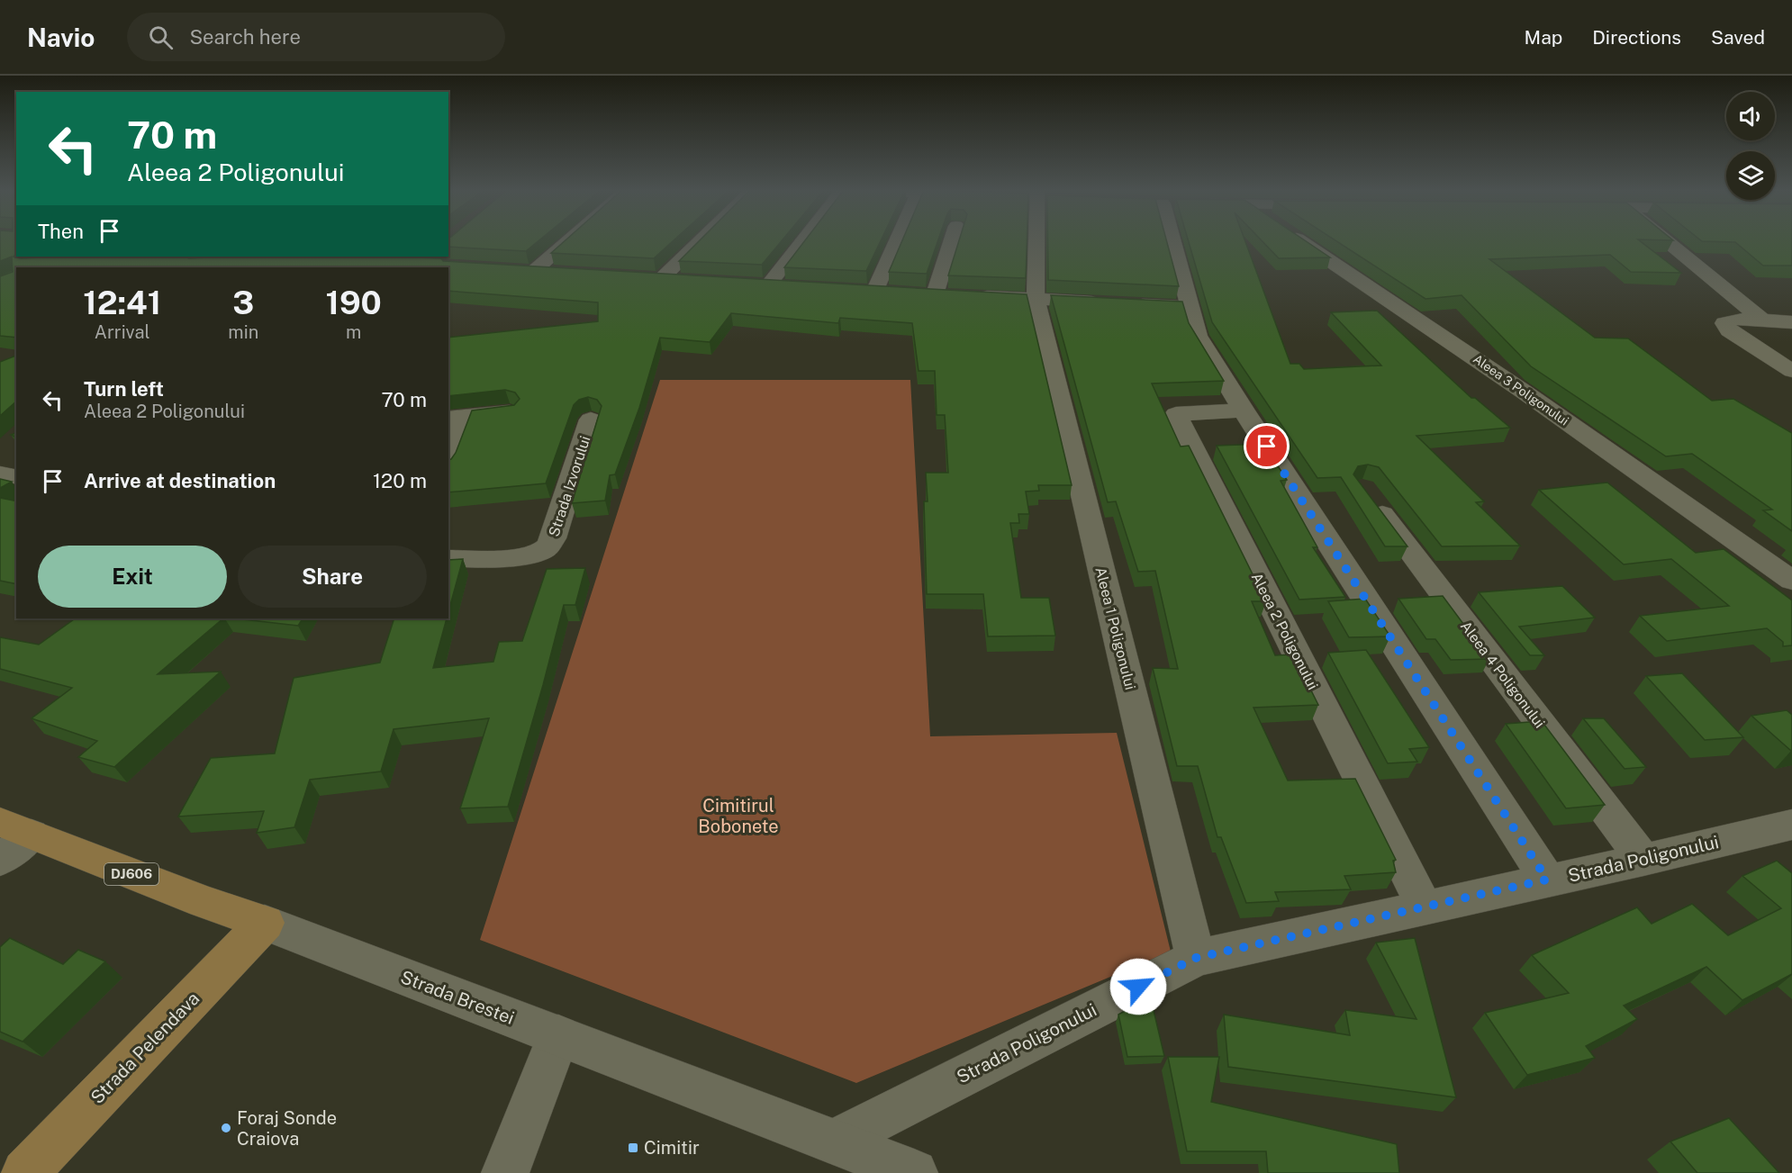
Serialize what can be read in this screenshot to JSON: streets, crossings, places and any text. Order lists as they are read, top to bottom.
{
  "streets": {
    "main road": ["DJ606", "Strada Brestei", "Strada Pelendava"],
    "street": [
      "Aleea 3 Poligonului",
      "Strada Izvorului",
      "Aleea 1 Poligonului",
      "Aleea 2 Poligonului",
      "Aleea 4 Poligonului",
      "Strada Poligonului"
    ]
  },
  "crossings": [
    ["Aleea 1 Poligonului", "Strada Poligonului"],
    ["Aleea 2 Poligonului", "Strada Poligonului"],
    ["Aleea 4 Poligonului", "Strada Poligonului"],
    ["Strada Poligonului", "Strada Brestei"],
    ["Strada Brestei", "Strada Pelendava"]
  ],
  "parks": ["Cimitirul Bobonete"],
  "places": {
    "other": ["Foraj Sonde Craiova"],
    "transit": ["Cimitir"]
  },
  "page": {
    "header": "Navio",
    "search": "Search here",
    "nav": ["Map", "Directions", "Saved"],
    "turn": ["70 m", "Aleea 2 Poligonului"],
    "then": "Then",
    "eta": [
      "12:41",
      "Arrival",
      "3",
      "min",
      "190",
      "m"
    ],
    "list": [
      {
        "name": "Turn left",
        "note": "Aleea 2 Poligonului",
        "value": "70 m"
      },
      {
        "name": "Arrive at destination",
        "value": "120 m"
      }
    ],
    "buttons": ["Exit", "Share"]
  }
}
